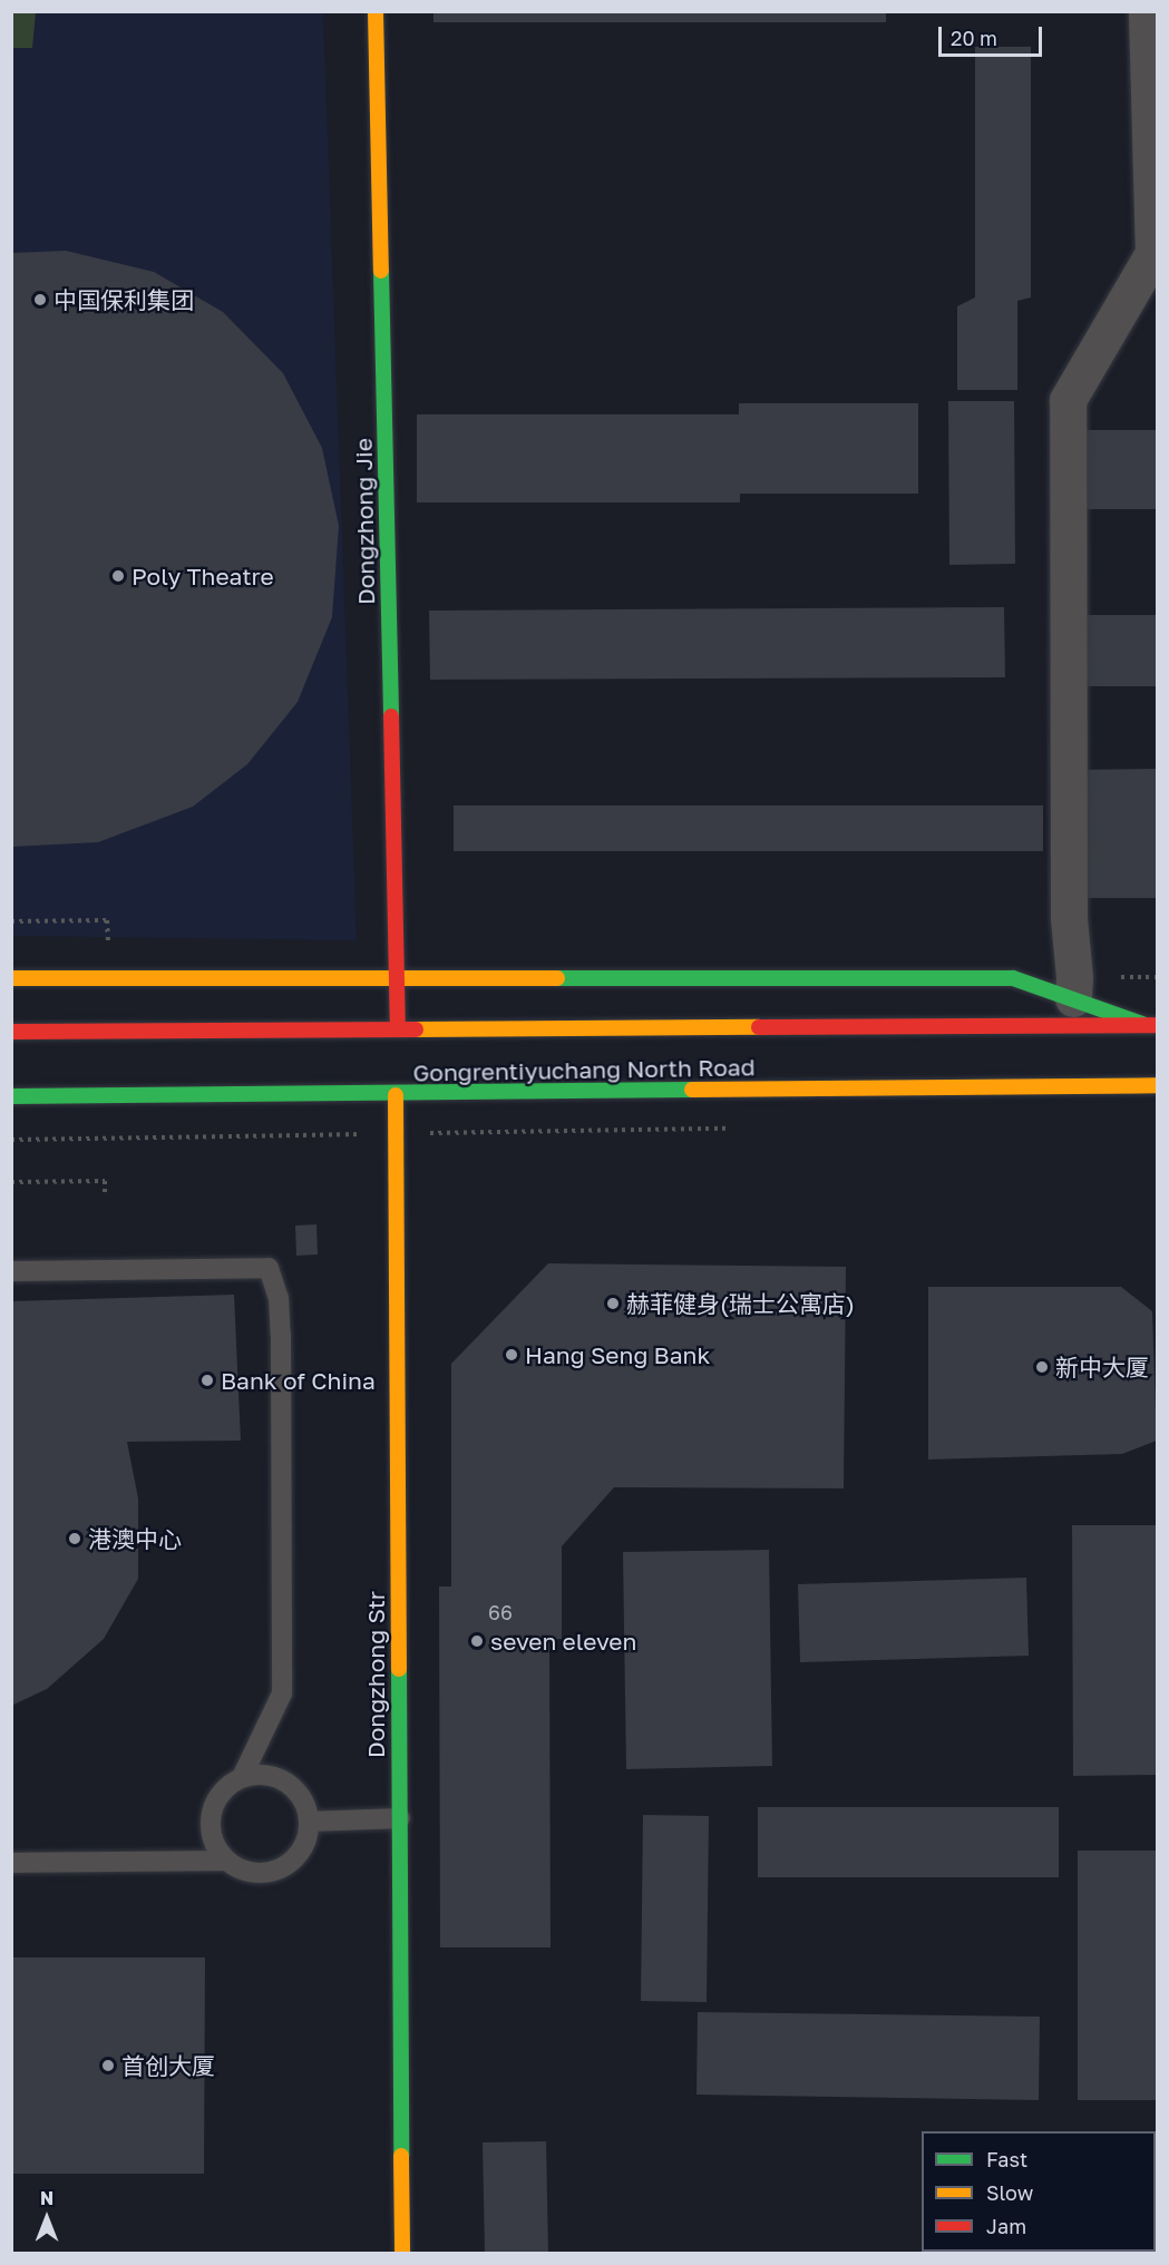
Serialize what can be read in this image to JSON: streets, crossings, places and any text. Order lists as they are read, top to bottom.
{
  "streets": {
    "street": ["Dongzhong Jie", "Gongrentiyuchang North Road", "Dongzhong Str"]
  },
  "crossings": [
    ["Dongzhong Jie", "Gongrentiyuchang North Road"],
    ["Gongrentiyuchang North Road", "Dongzhong Str"]
  ],
  "places": [
    "中国保利集团",
    "Poly Theatre",
    "赫菲健身(瑞士公寓店)",
    "Hang Seng Bank",
    "新中大厦",
    "Bank of China",
    "港澳中心",
    "seven eleven",
    "首创大厦"
  ],
  "house_numbers": ["66"],
  "legend": ["Fast", "Slow", "Jam"],
  "scale_bar": "20 m",
  "north": "top"
}
